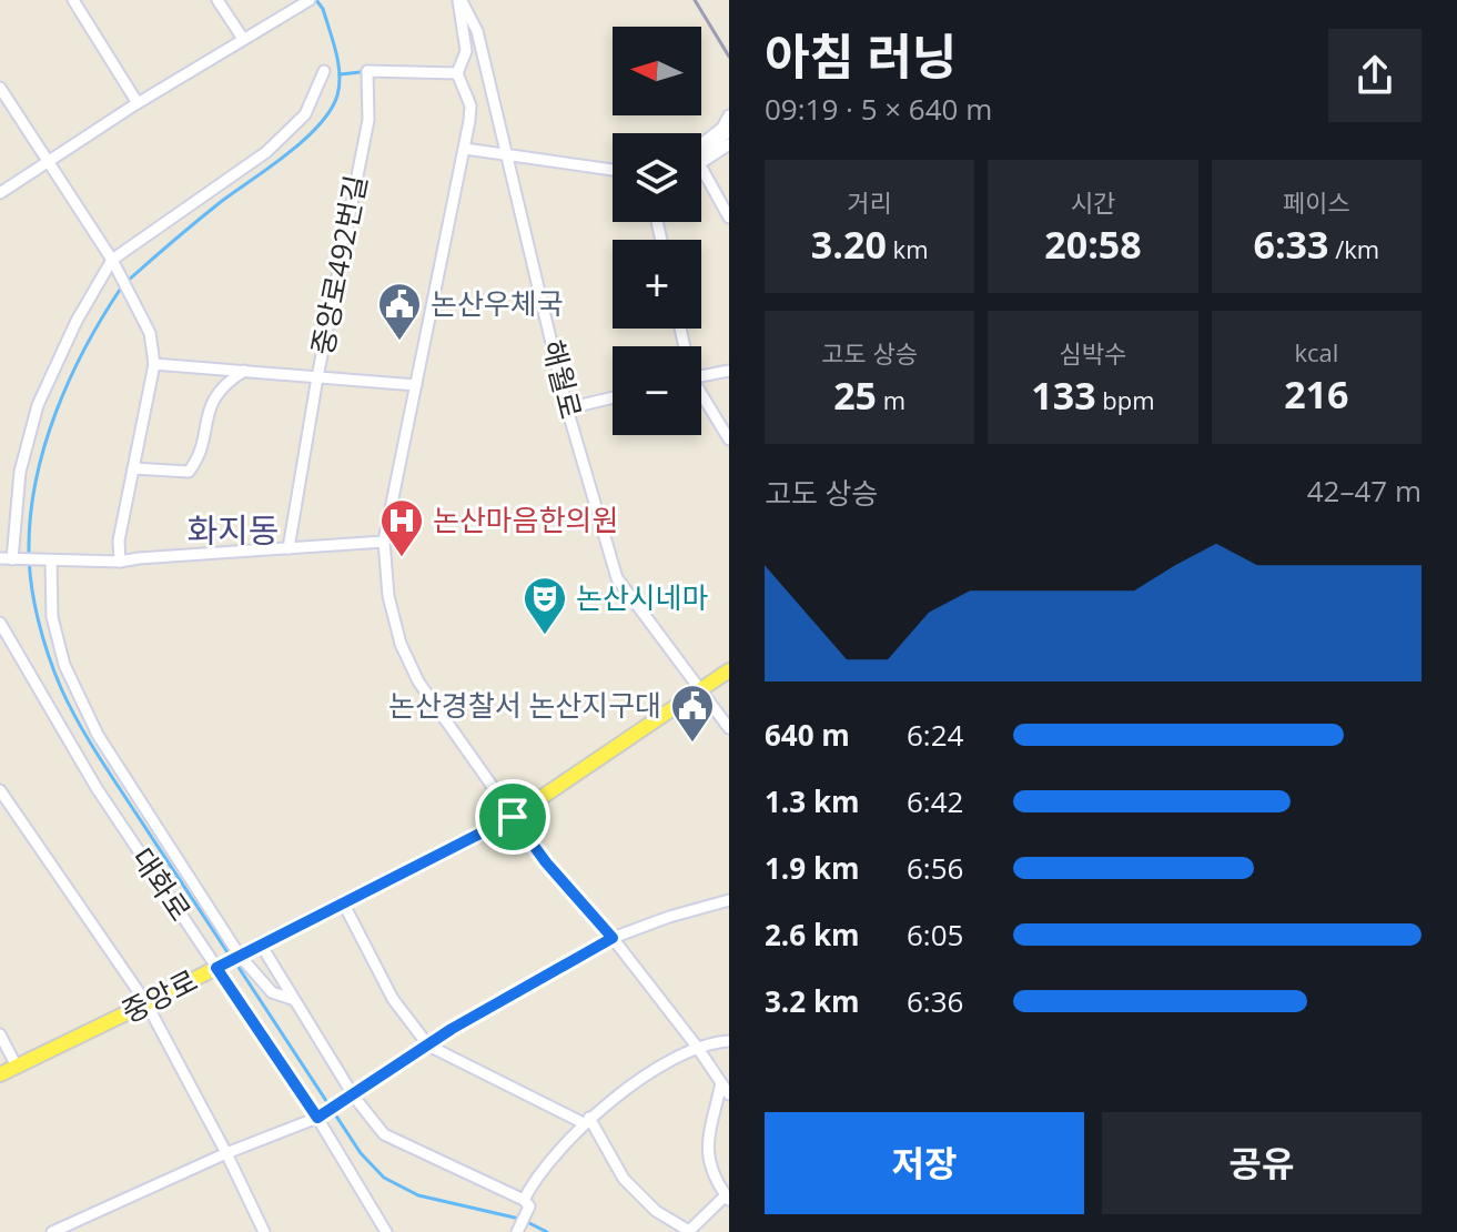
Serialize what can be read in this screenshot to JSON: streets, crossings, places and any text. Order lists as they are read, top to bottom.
{
  "streets": {
    "main road": ["중앙로"],
    "street": ["중앙로492번길", "해월로", "대화로"]
  },
  "crossings": [
    ["해월로", "중앙로"],
    ["대화로", "중앙로"]
  ],
  "districts": ["화지동"],
  "places": {
    "public building": ["논산우체국", "논산경찰서 논산지구대"],
    "hospital": ["논산마음한의원"],
    "theatre": ["논산시네마"]
  },
  "north": "left",
  "page": {
    "heading": ["아침 러닝", "09:19 · 5 × 640 m"],
    "map_buttons": ["+", "−"],
    "stats": [
      ["거리", "3.20 km"],
      ["시간", "20:58"],
      ["페이스", "6:33 /km"],
      ["고도 상승", "25 m"],
      ["심박수", "133 bpm"],
      ["kcal", "216"]
    ],
    "chart": ["고도 상승", "42–47 m"],
    "list": [
      {
        "name": "640 m",
        "note": "6:24"
      },
      {
        "name": "1.3 km",
        "note": "6:42"
      },
      {
        "name": "1.9 km",
        "note": "6:56"
      },
      {
        "name": "2.6 km",
        "note": "6:05"
      },
      {
        "name": "3.2 km",
        "note": "6:36"
      }
    ],
    "buttons": ["저장", "공유"]
  }
}
